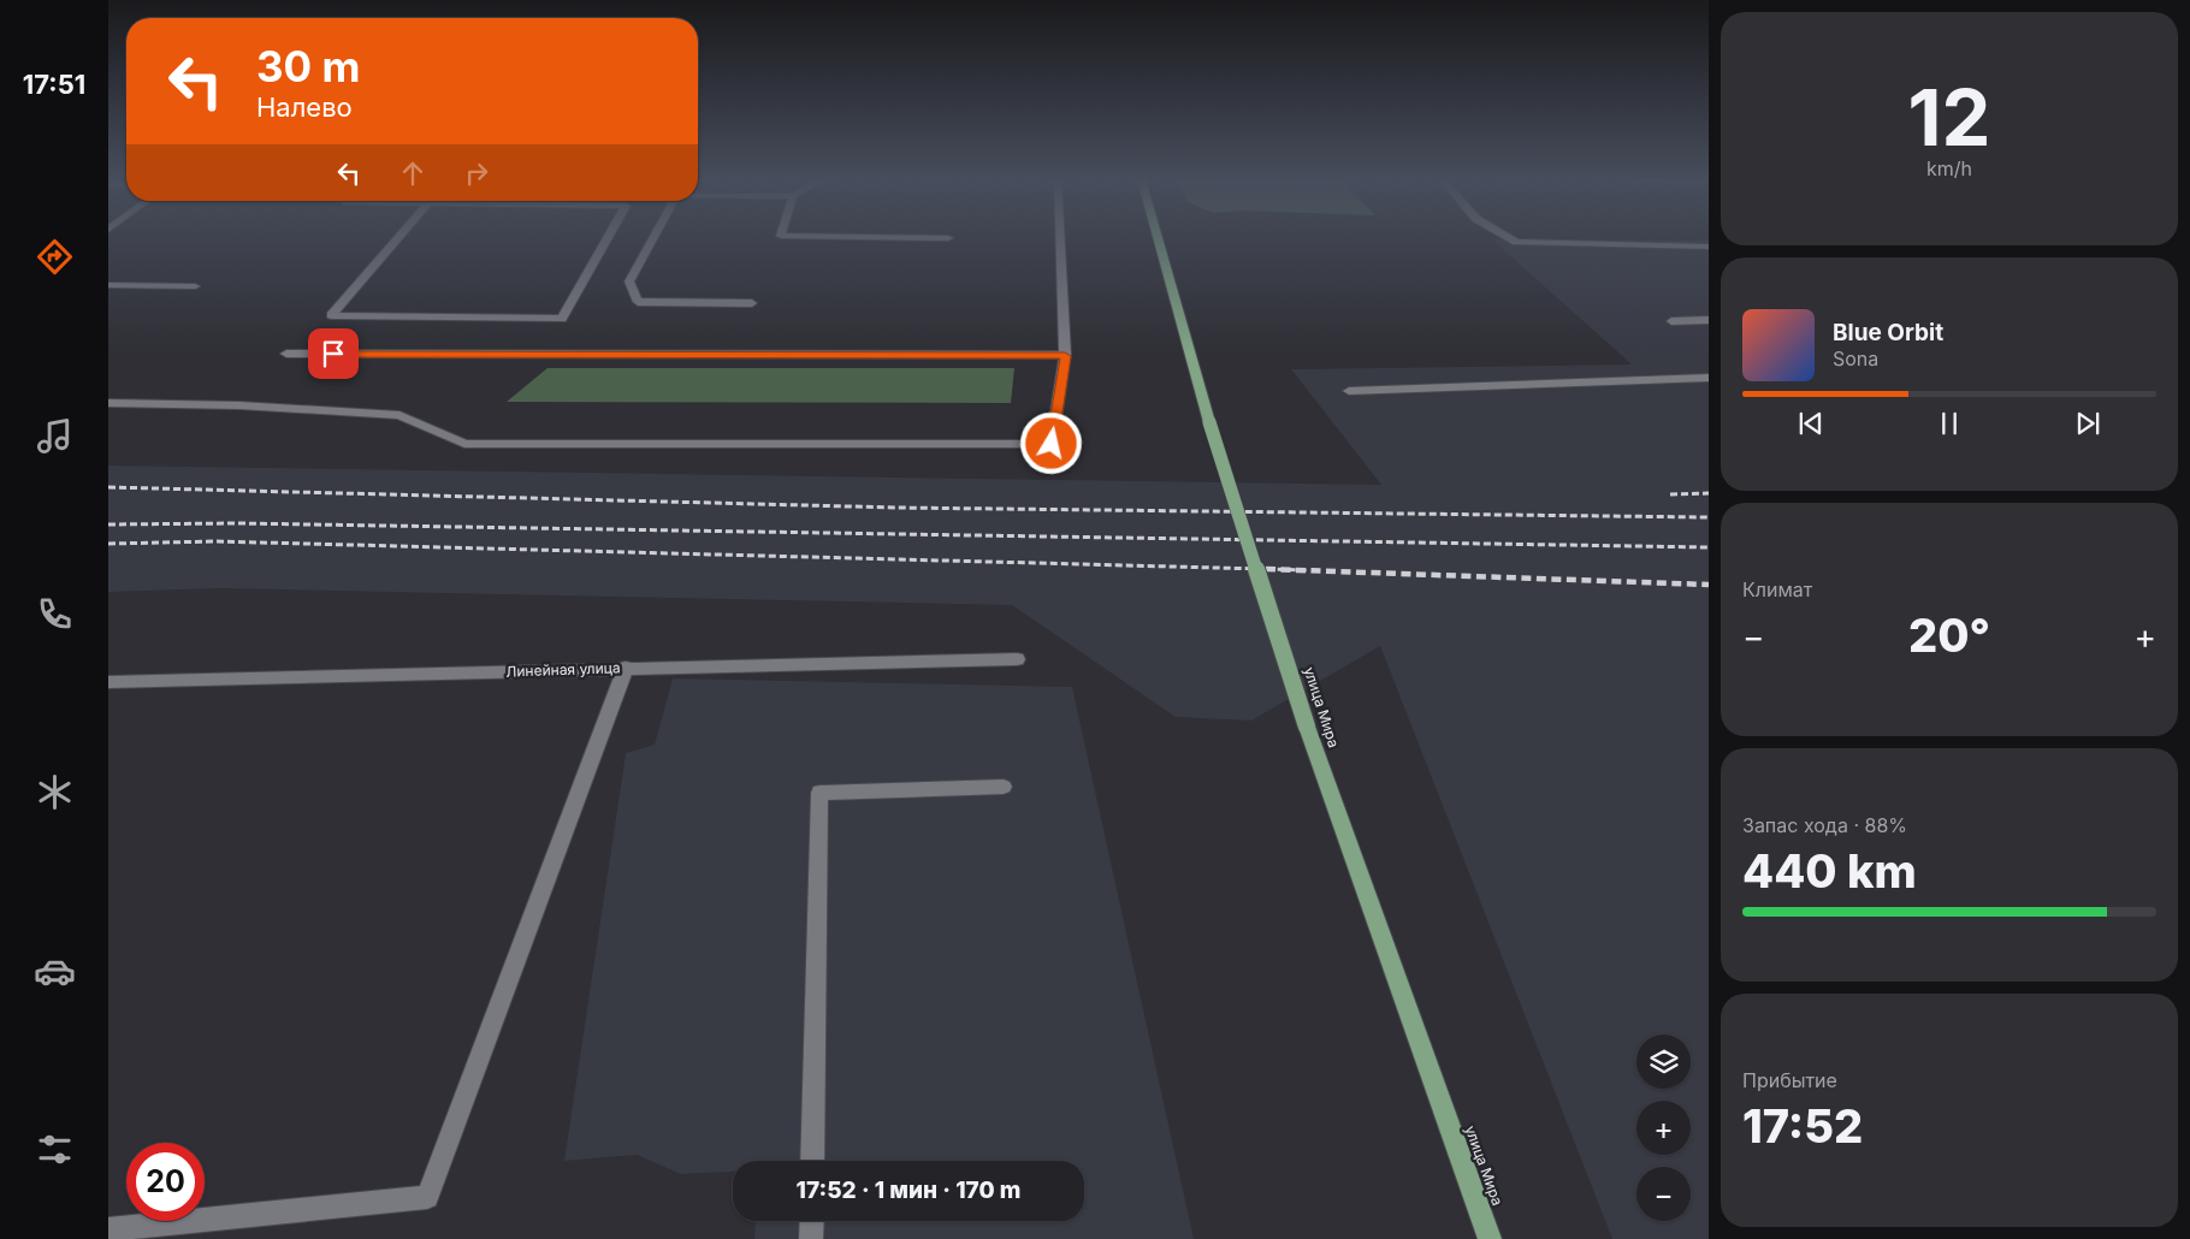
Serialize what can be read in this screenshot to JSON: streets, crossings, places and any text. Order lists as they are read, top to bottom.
{
  "streets": {
    "main road": ["улица Мира"],
    "street": ["Линейная улица"]
  },
  "page": {
    "tabs": "17:51",
    "tile": [
      ["12", "km/h"],
      "Климат",
      ["Запас хода · 88%", "440 km"],
      ["Прибытие", "17:52"]
    ],
    "turn": ["30 m", "Налево"],
    "song": ["Blue Orbit", "Sona"],
    "heat": ["−", "20°", "+"],
    "map_buttons": ["+", "−"],
    "limit": "20",
    "trip": "17:52 · 1 мин · 170 m"
  }
}
